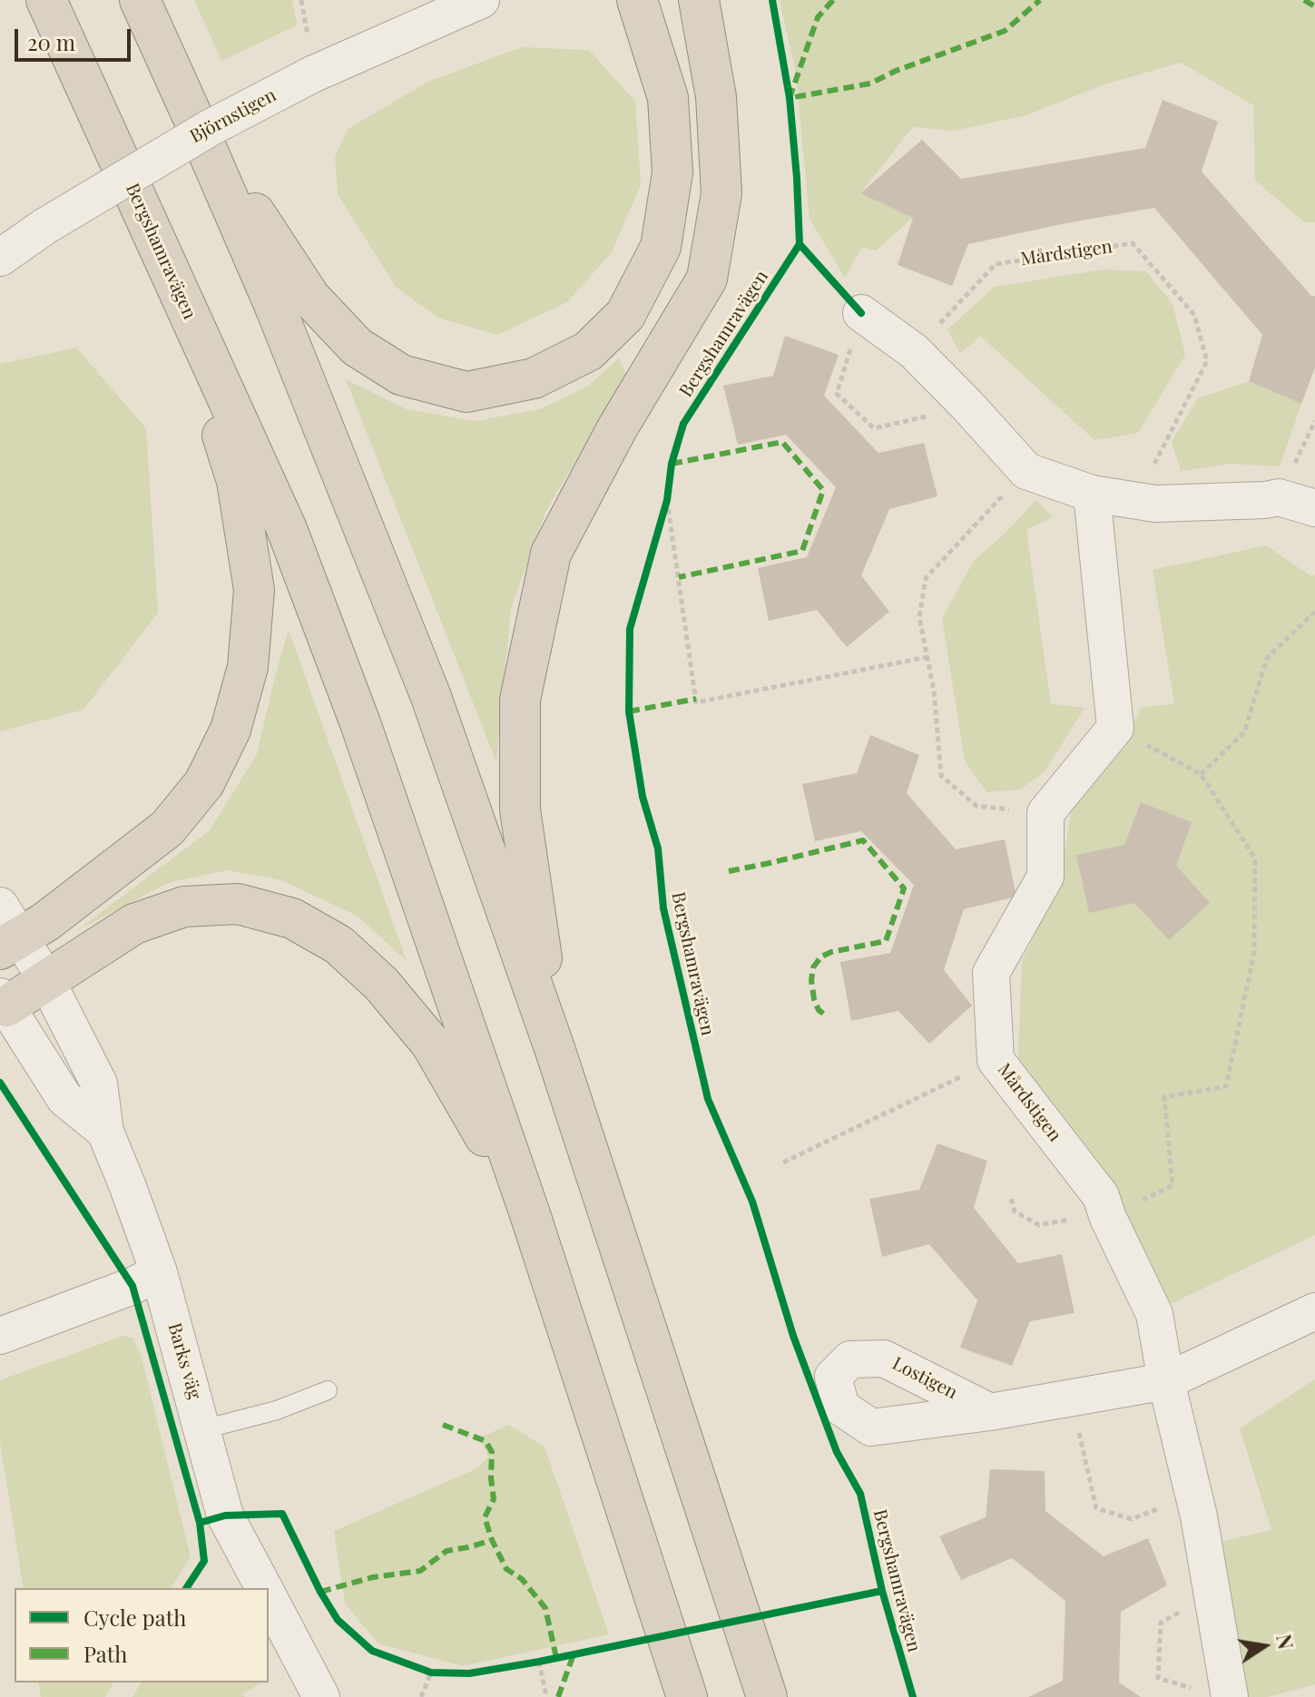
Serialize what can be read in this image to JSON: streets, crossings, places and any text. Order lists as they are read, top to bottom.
{
  "streets": {
    "highway": ["Bergshamravägen"],
    "street": ["Björnstigen", "Mårdstigen", "Barks väg"]
  },
  "legend": ["Cycle path", "Path"],
  "scale_bar": "20 m",
  "north": "right"
}
